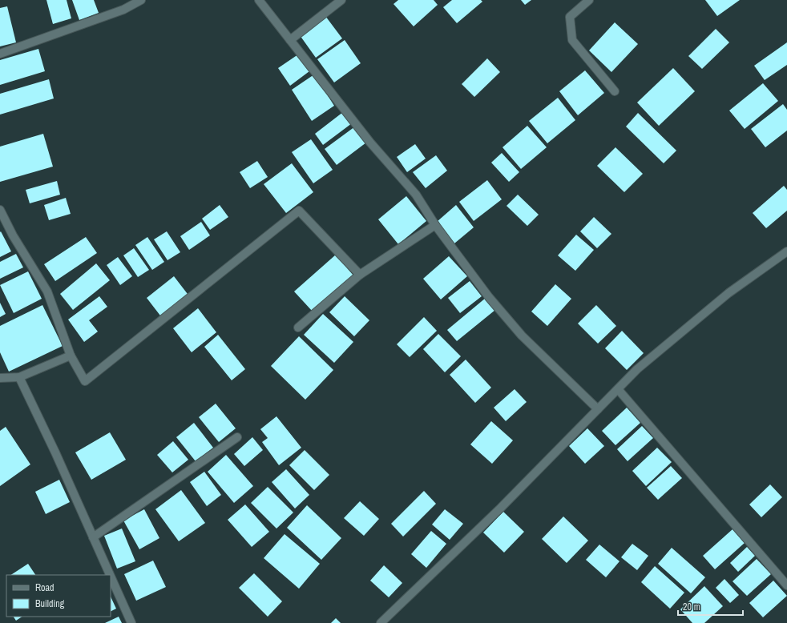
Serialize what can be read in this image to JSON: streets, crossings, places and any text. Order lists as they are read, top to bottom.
{
  "legend": ["Road", "Building"],
  "scale_bar": "20 m"
}
